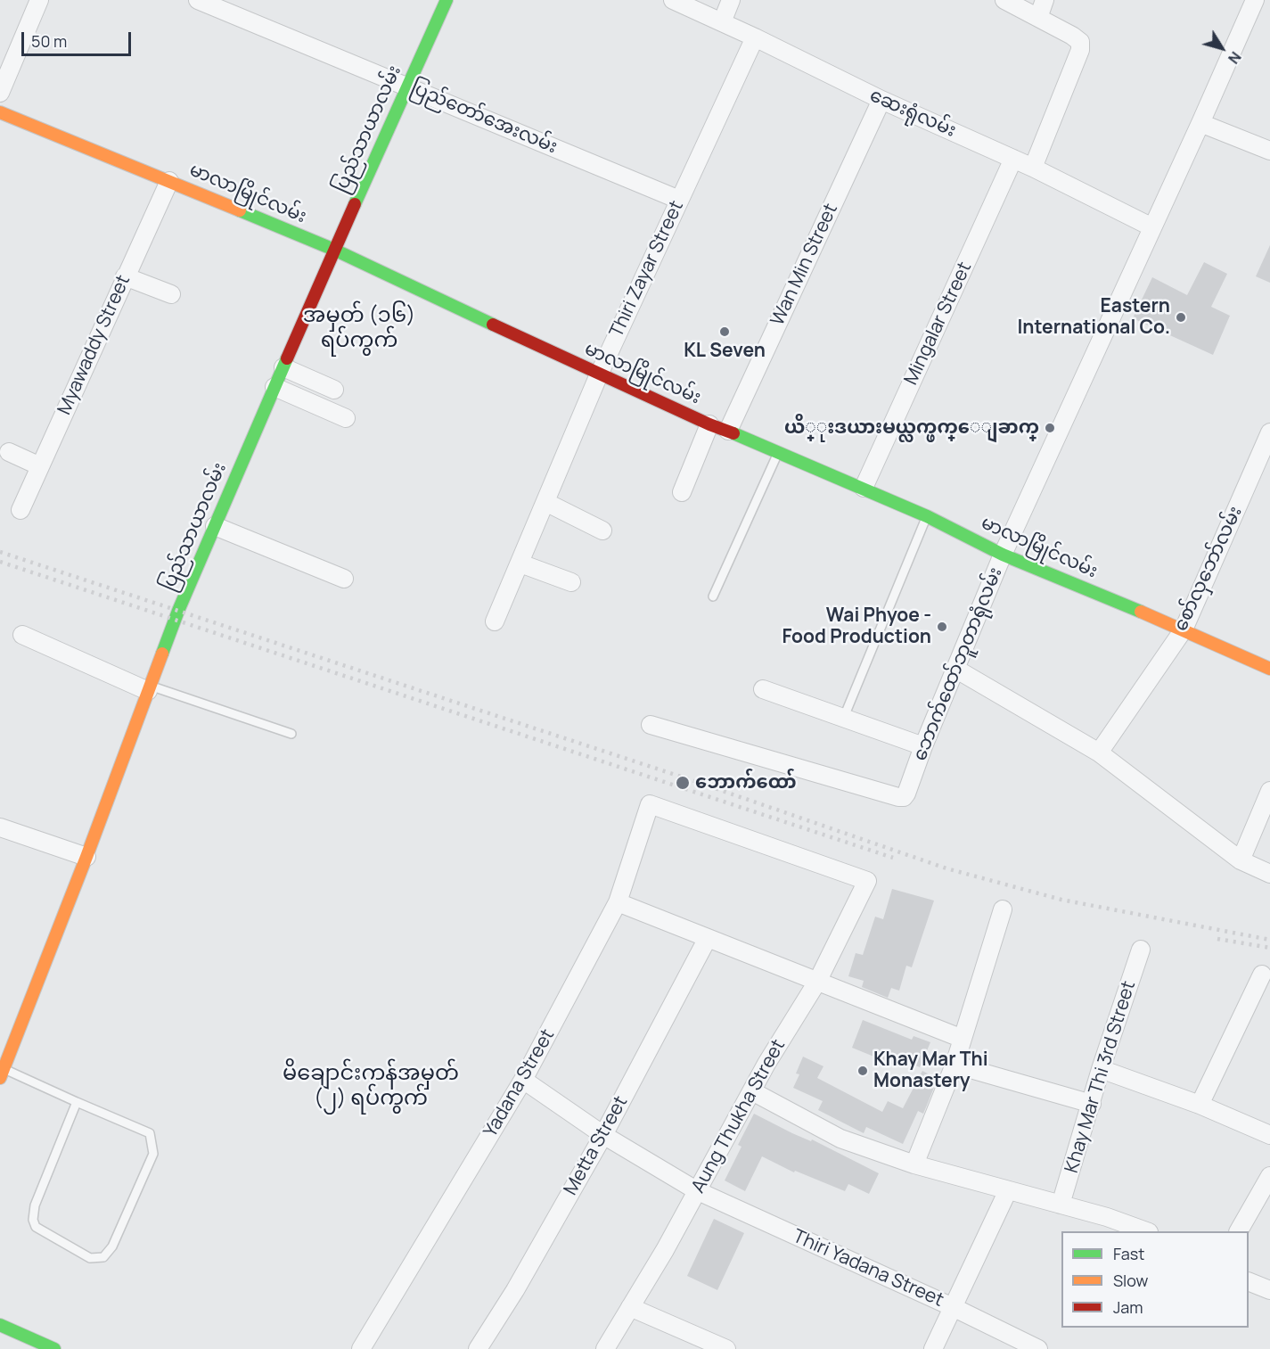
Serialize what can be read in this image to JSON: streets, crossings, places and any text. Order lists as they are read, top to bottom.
{
  "streets": {
    "street": [
      "ဆေးရုံလမ်း",
      "ပြည်တော်အေးလမ်း",
      "ပြည်သာယာလမ်း",
      "မာလာမြိုင်လမ်း",
      "Wan Min Street",
      "Thiri Zayar Street",
      "Mingalar Street",
      "Myawaddy Street",
      "စော်လှဘော်လမ်း",
      "ဘောက်ထော်ဘူတာရုံလမ်း",
      "Khay Mar Thi 3rd Street",
      "Yadana Street",
      "Aung Thukha Street",
      "Metta Street",
      "Thiri Yadana Street"
    ]
  },
  "crossings": [
    ["ဆေးရုံလမ်း", "Wan Min Street"],
    ["ဆေးရုံလမ်း", "Thiri Zayar Street"],
    ["ဆေးရုံလမ်း", "Mingalar Street"],
    ["ဆေးရုံလမ်း", "ဘောက်ထော်ဘူတာရုံလမ်း"],
    ["ပြည်တော်အေးလမ်း", "ပြည်သာယာလမ်း"],
    ["ပြည်တော်အေးလမ်း", "Thiri Zayar Street"],
    ["ပြည်သာယာလမ်း", "မာလာမြိုင်လမ်း"],
    ["မာလာမြိုင်လမ်း", "Wan Min Street"],
    ["မာလာမြိုင်လမ်း", "Thiri Zayar Street"],
    ["မာလာမြိုင်လမ်း", "Mingalar Street"],
    ["မာလာမြိုင်လမ်း", "Myawaddy Street"],
    ["မာလာမြိုင်လမ်း", "စော်လှဘော်လမ်း"],
    ["မာလာမြိုင်လမ်း", "ဘောက်ထော်ဘူတာရုံလမ်း"],
    ["Yadana Street", "Aung Thukha Street"],
    ["Yadana Street", "Thiri Yadana Street"],
    ["Aung Thukha Street", "Thiri Yadana Street"],
    ["Metta Street", "Thiri Yadana Street"]
  ],
  "districts": ["အမှတ် (၁၆) ရပ်ကွက်", "မိချောင်းကန်အမှတ် (၂) ရပ်ကွက်"],
  "places": [
    "Eastern International Co.",
    "KL Seven",
    "ယိ္ုးဒယားမယ္လက္ဖက္ေျခာက္",
    "Wai Phyoe - Food Production",
    "ဘောက်ထော်",
    "Khay Mar Thi Monastery"
  ],
  "legend": ["Fast", "Slow", "Jam"],
  "scale_bar": "50 m",
  "north": "bottom right"
}
